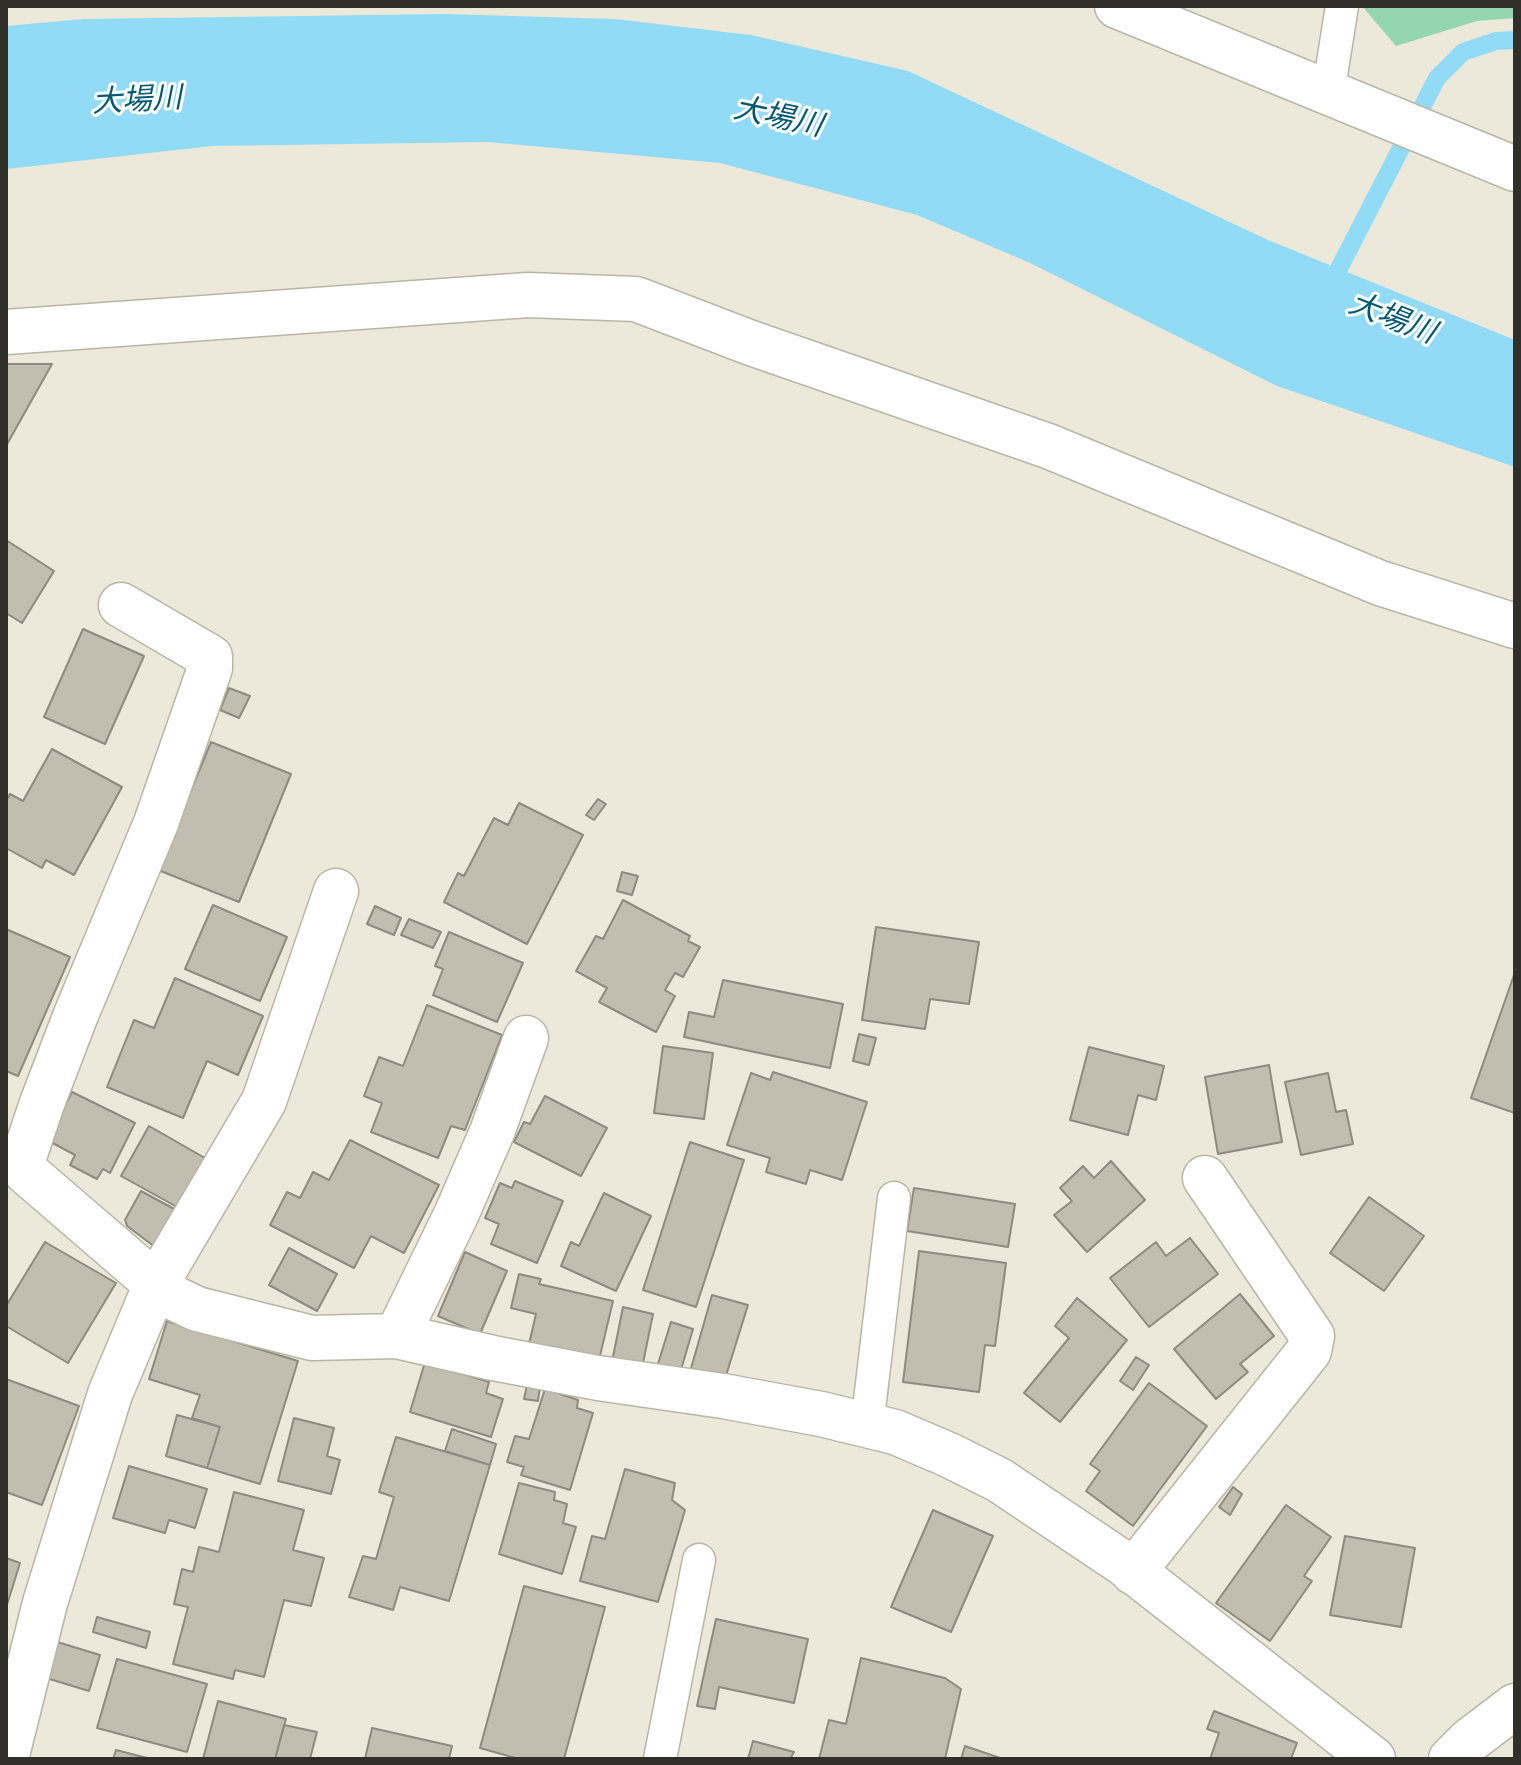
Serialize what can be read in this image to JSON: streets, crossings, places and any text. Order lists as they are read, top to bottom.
{
  "water": ["大場川"]
}
